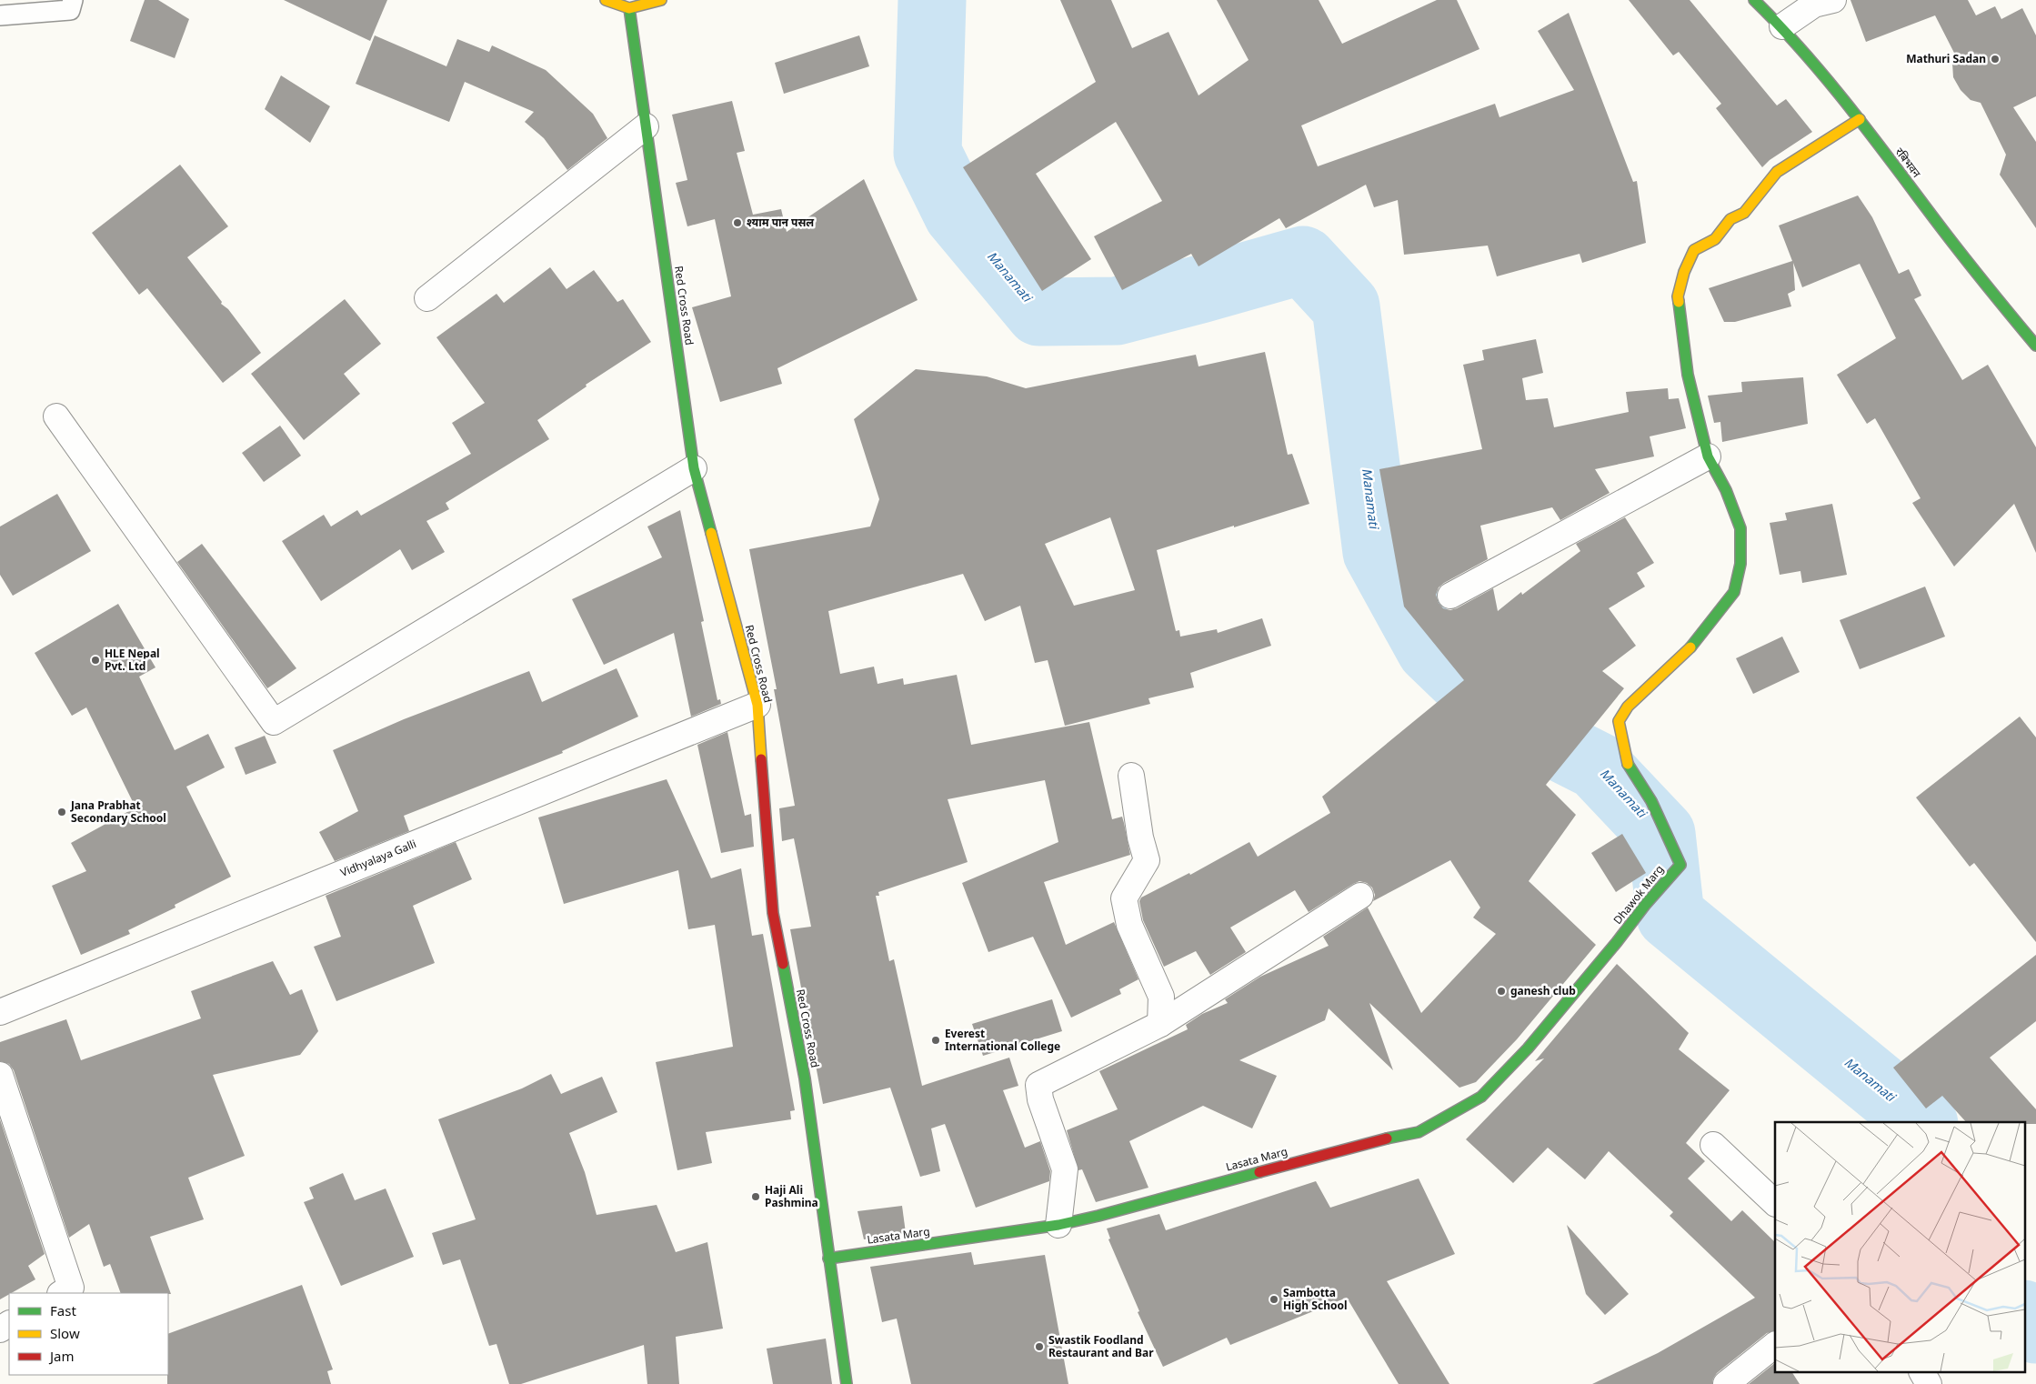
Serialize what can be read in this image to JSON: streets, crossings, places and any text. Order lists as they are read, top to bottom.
{
  "streets": {
    "main road": [
      "रबिभवन",
      "Red Cross Road",
      "Dhawok Marg",
      "Lasata Marg"
    ],
    "street": ["Vidhyalaya Galli"]
  },
  "crossings": [
    ["Red Cross Road", "Vidhyalaya Galli"],
    ["Red Cross Road", "Lasata Marg"],
    ["Dhawok Marg", "Lasata Marg"]
  ],
  "water": ["Manamati"],
  "places": [
    "Mathuri Sadan",
    "श्याम पान पसल",
    "HLE Nepal Pvt. Ltd",
    "Jana Prabhat Secondary School",
    "ganesh club",
    "Everest International College",
    "Haji Ali Pashmina",
    "Sambotta High School",
    "Swastik Foodland Restaurant and Bar"
  ],
  "legend": ["Fast", "Slow", "Jam"]
}
